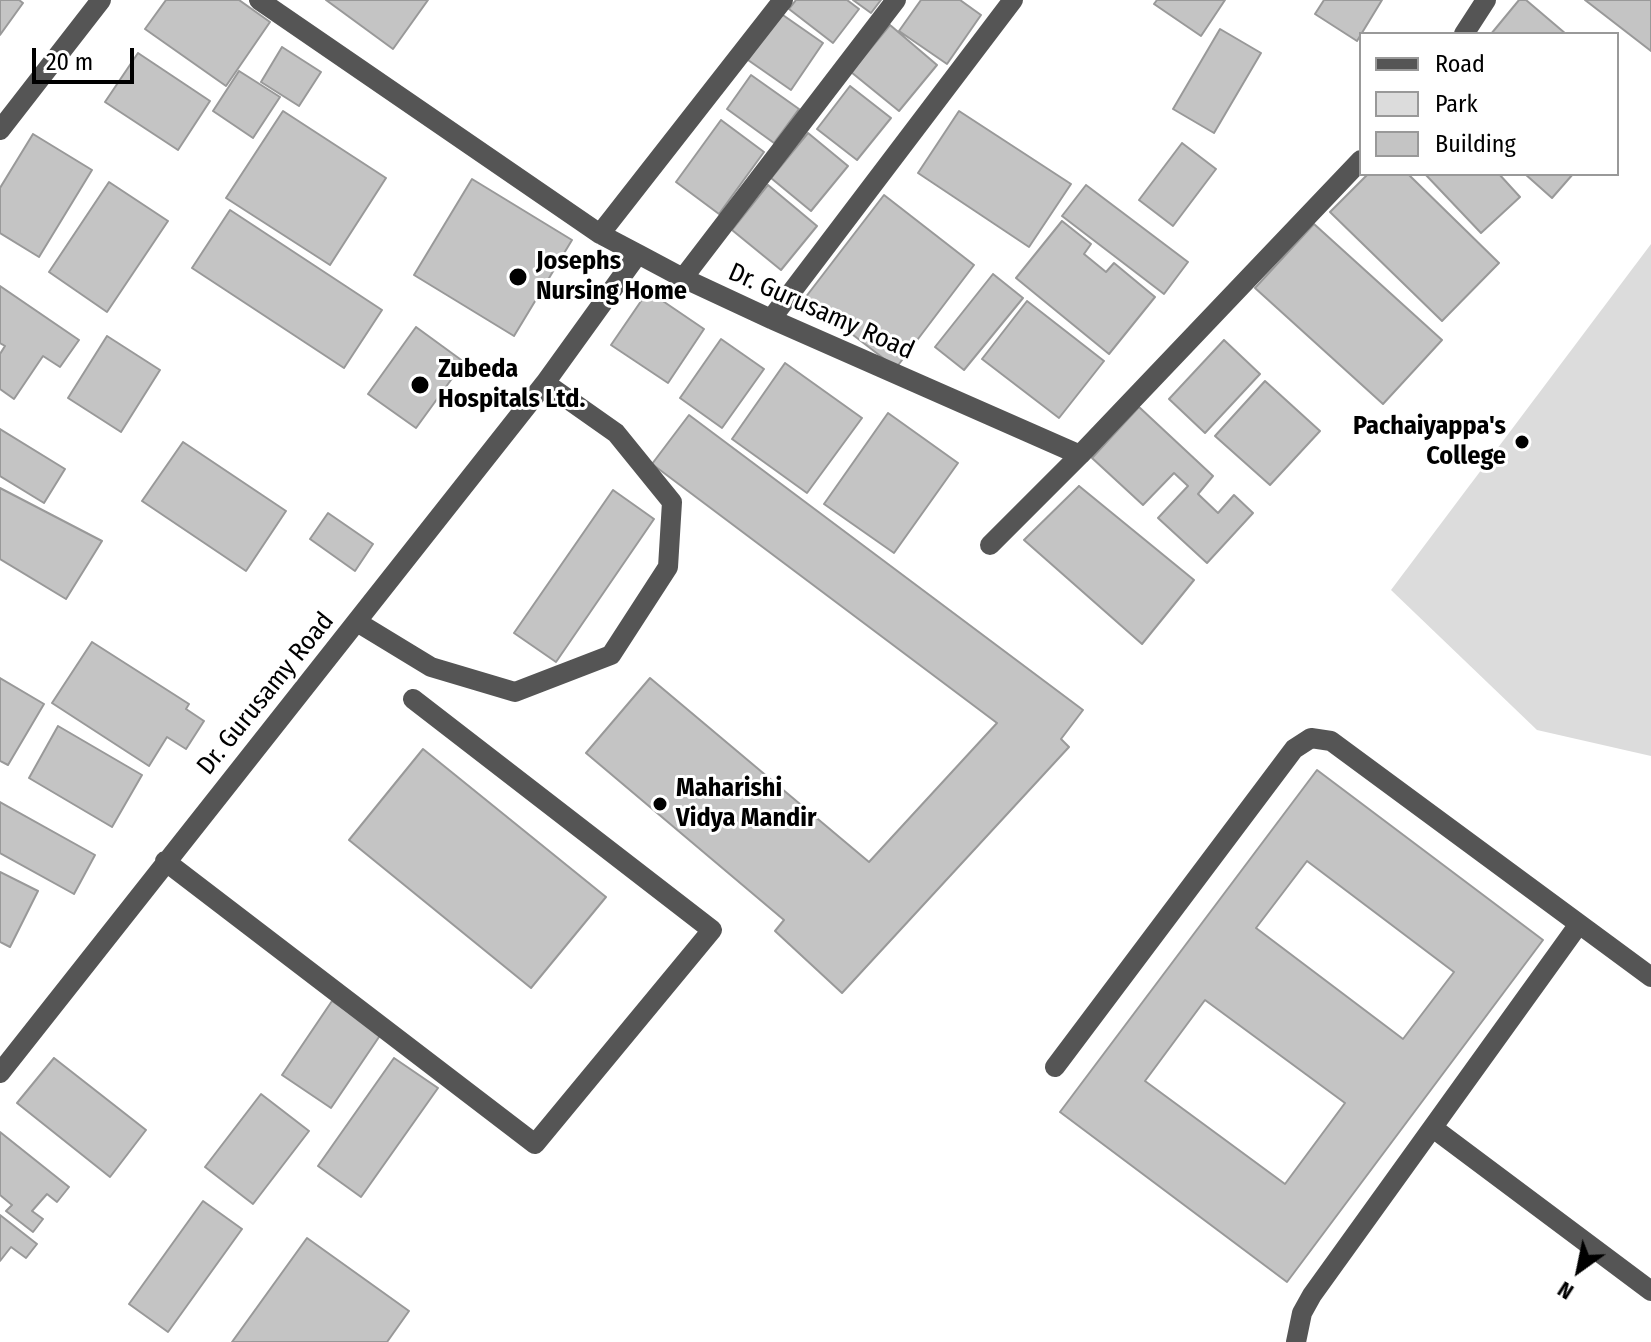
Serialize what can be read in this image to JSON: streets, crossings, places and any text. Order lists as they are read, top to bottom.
{
  "streets": {
    "street": ["Dr. Gurusamy Road"]
  },
  "places": [
    "Josephs Nursing Home",
    "Zubeda Hospitals Ltd.",
    "Pachaiyappa's College",
    "Maharishi Vidya Mandir"
  ],
  "legend": ["Road", "Park", "Building"],
  "scale_bar": "20 m",
  "north": "bottom left"
}
